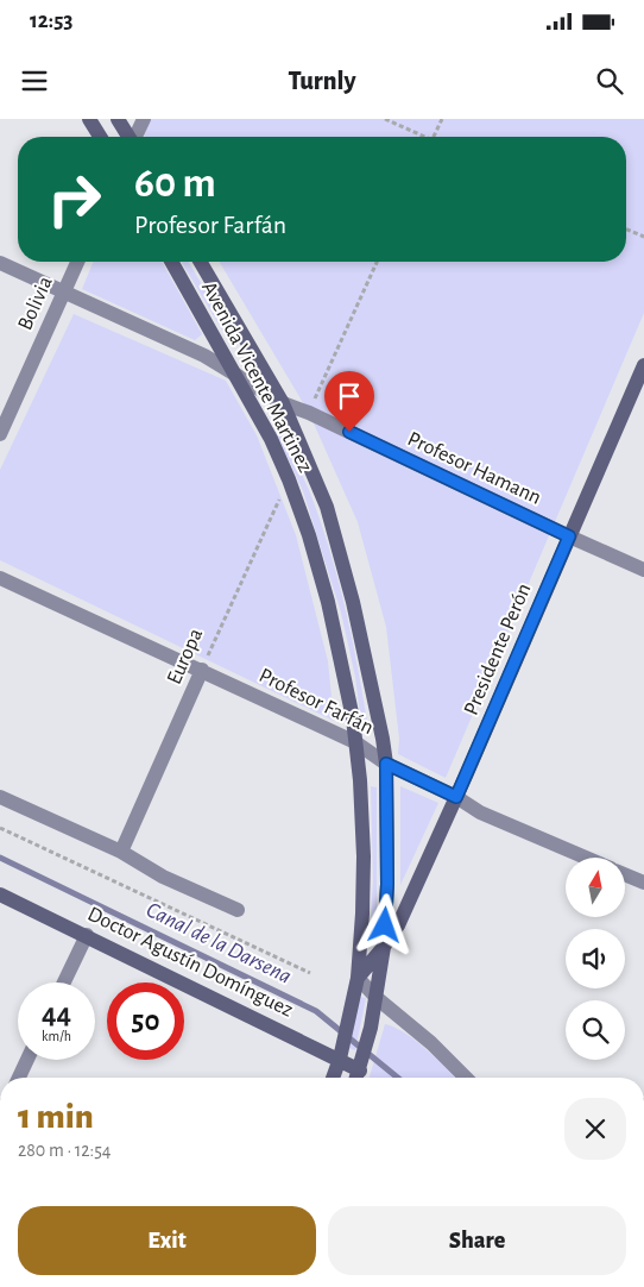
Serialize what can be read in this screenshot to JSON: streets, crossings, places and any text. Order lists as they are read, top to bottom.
{
  "streets": {
    "main road": ["Avenida Vicente Martinez", "Presidente Perón", "Doctor Agustín Domínguez"],
    "street": [
      "Bolivia",
      "Profesor Hamann",
      "Europa",
      "Profesor Farfán"
    ]
  },
  "crossings": [
    ["Bolivia", "Profesor Hamann"],
    ["Avenida Vicente Martinez", "Profesor Hamann"],
    ["Avenida Vicente Martinez", "Presidente Perón"],
    ["Avenida Vicente Martinez", "Europa"],
    ["Avenida Vicente Martinez", "Profesor Farfán"],
    ["Avenida Vicente Martinez", "Doctor Agustín Domínguez"],
    ["Profesor Hamann", "Presidente Perón"],
    ["Presidente Perón", "Profesor Farfán"],
    ["Europa", "Profesor Farfán"]
  ],
  "water": ["Canal de la Darsena"],
  "north": "top",
  "page": {
    "status": "12:53",
    "header": "Turnly",
    "turn": ["60 m", "Profesor Farfán"],
    "speed": "44 km/h",
    "limit": "50",
    "heading": ["1 min", "280 m · 12:54"],
    "buttons": ["Exit", "Share"]
  }
}
